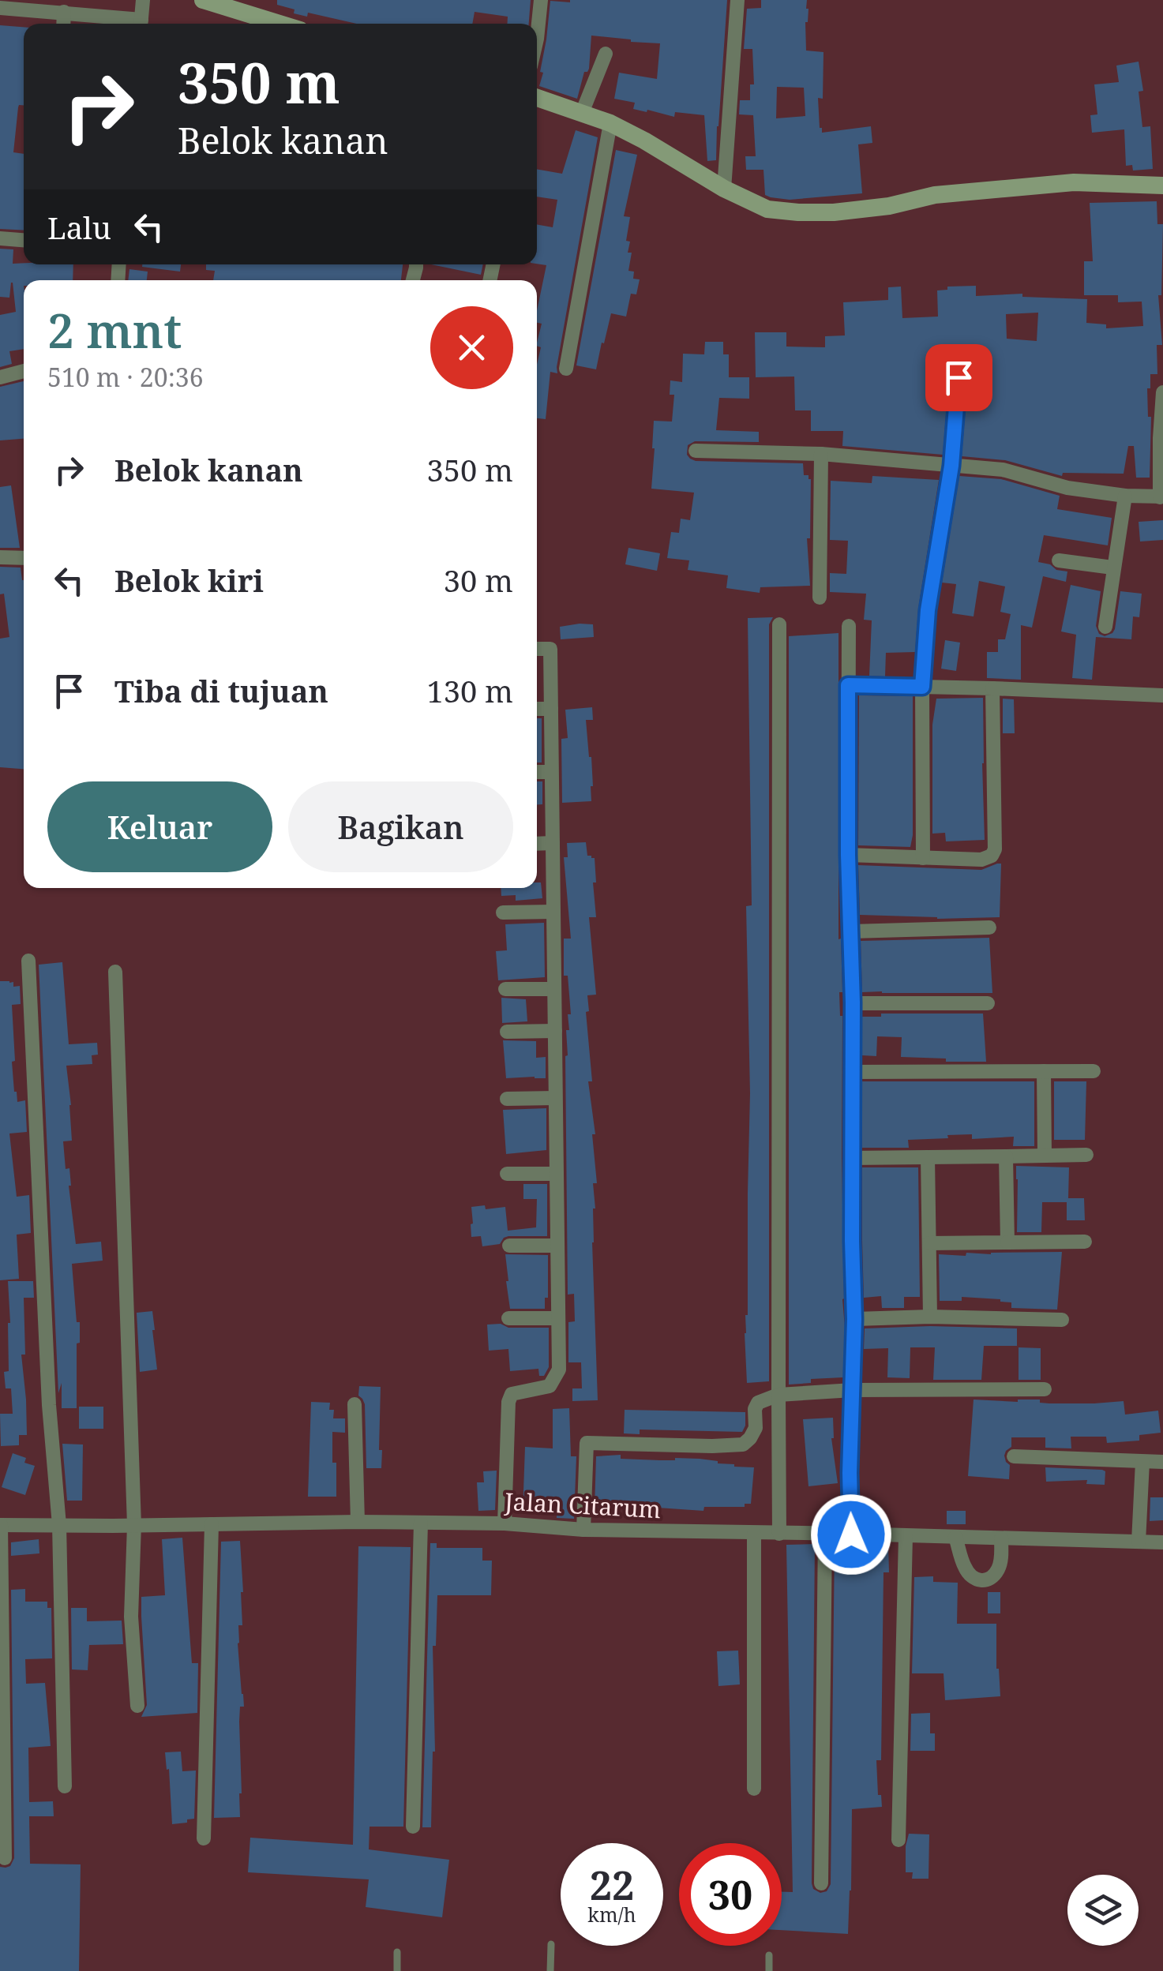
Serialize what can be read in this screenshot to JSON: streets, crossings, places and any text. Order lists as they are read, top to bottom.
{
  "streets": {
    "street": ["Jalan Citarum"]
  },
  "page": {
    "turn": ["350 m", "Belok kanan"],
    "then": "Lalu",
    "heading": ["2 mnt", "510 m · 20:36"],
    "list": [
      {
        "name": "Belok kanan",
        "value": "350 m"
      },
      {
        "name": "Belok kiri",
        "value": "30 m"
      },
      {
        "name": "Tiba di tujuan",
        "value": "130 m"
      }
    ],
    "buttons": ["Keluar", "Bagikan"],
    "speed": "22 km/h",
    "limit": "30"
  }
}
